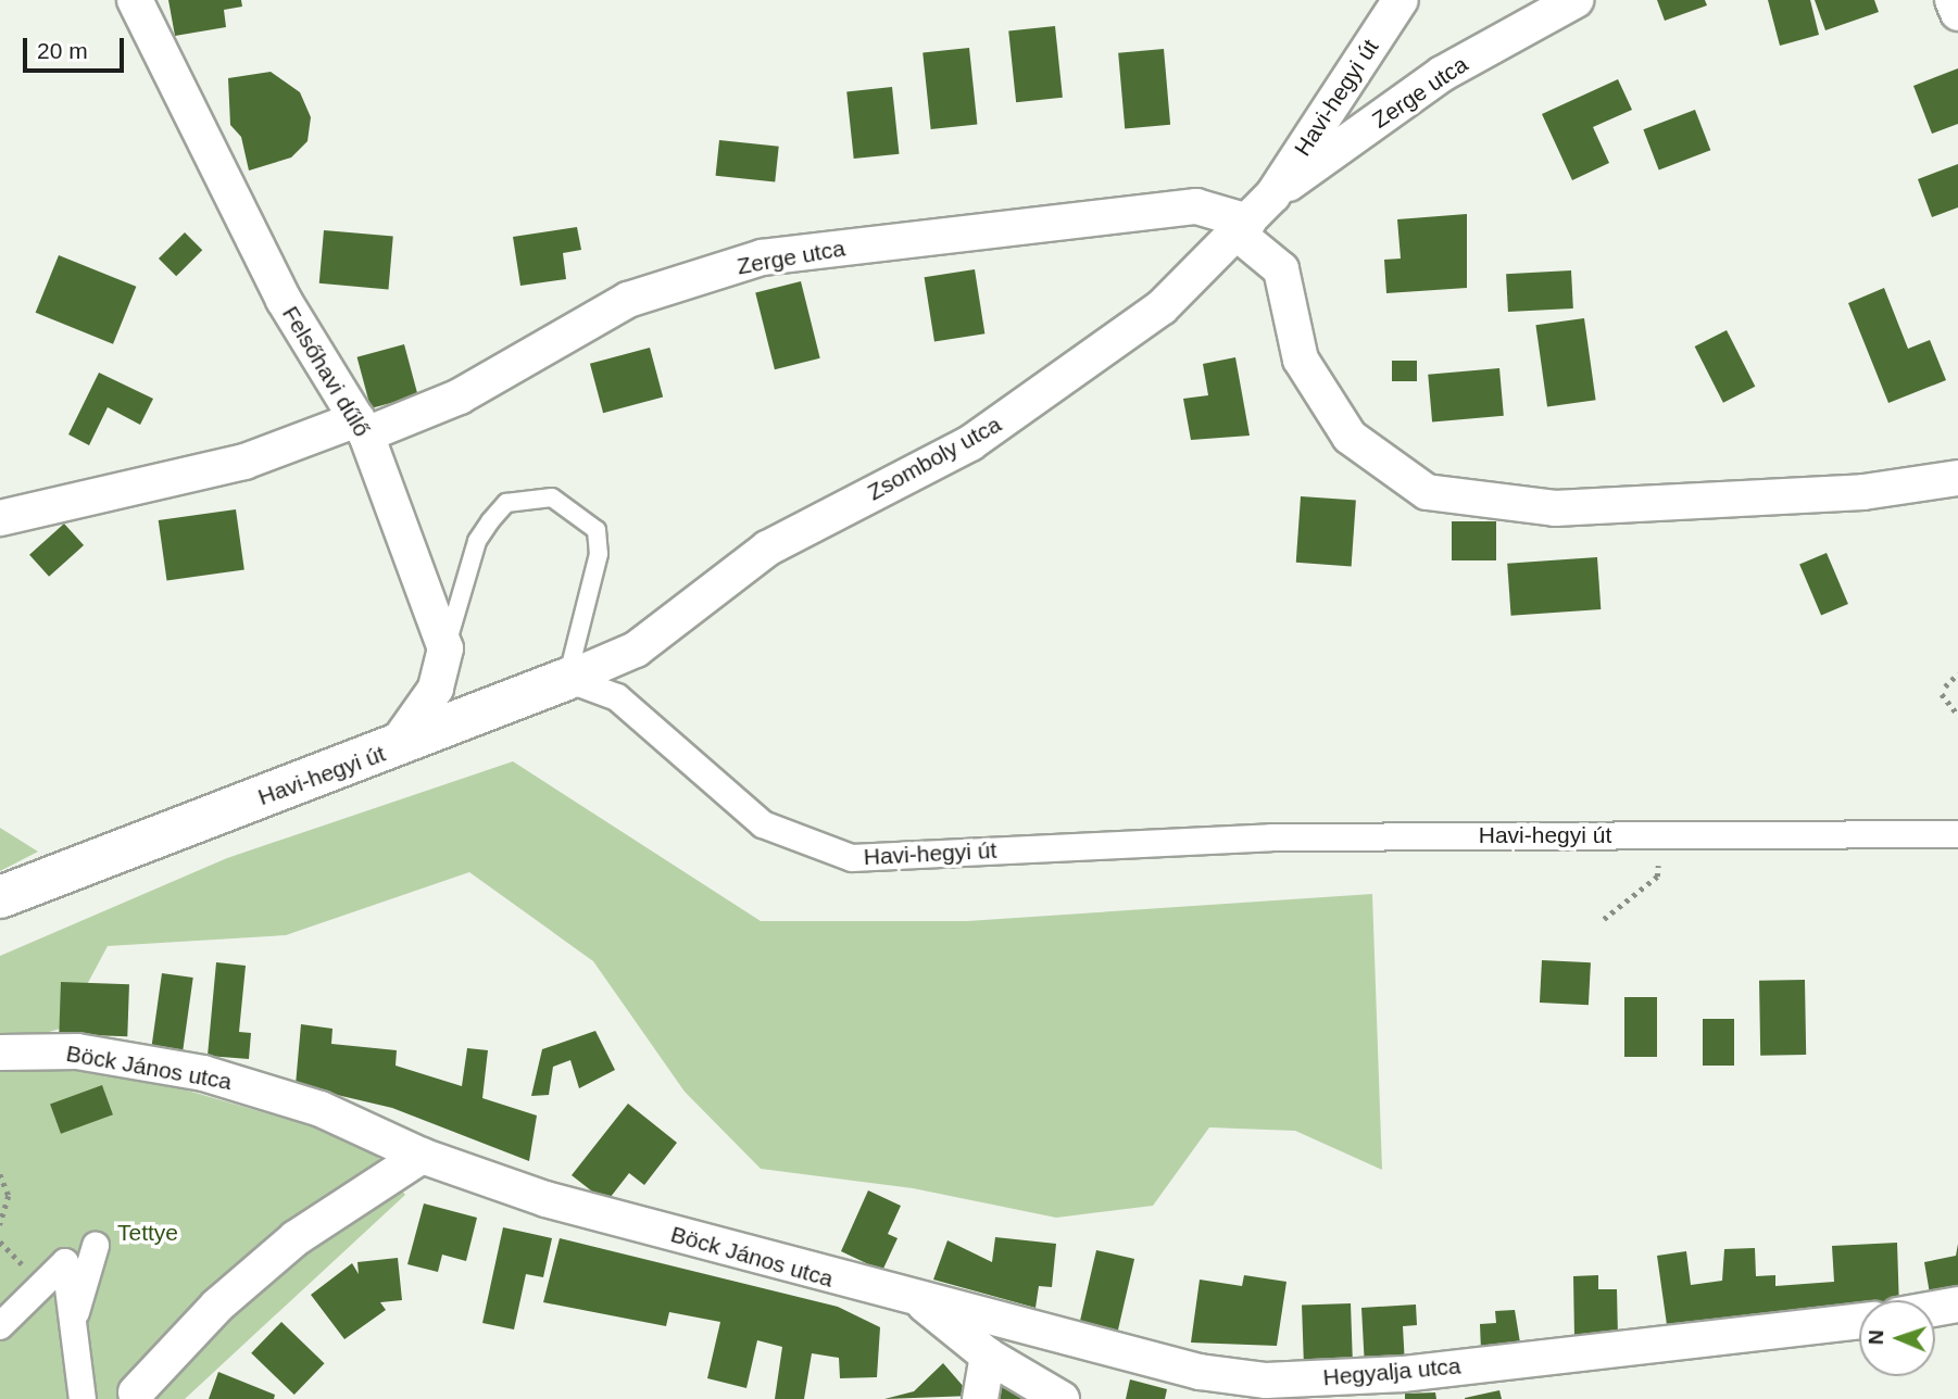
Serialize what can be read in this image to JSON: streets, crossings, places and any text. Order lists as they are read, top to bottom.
{
  "streets": {
    "street": [
      "Zerge utca",
      "Havi-hegyi út",
      "Felsőhavi dűlő",
      "Zsomboly utca",
      "Böck János utca",
      "Hegyalja utca"
    ]
  },
  "crossings": [
    ["Zerge utca", "Havi-hegyi út"],
    ["Zerge utca", "Felsőhavi dűlő"],
    ["Zerge utca", "Zsomboly utca"],
    ["Havi-hegyi út", "Zsomboly utca"],
    ["Böck János utca", "Hegyalja utca"]
  ],
  "parks": ["Tettye"],
  "scale_bar": "20 m",
  "north": "left"
}
